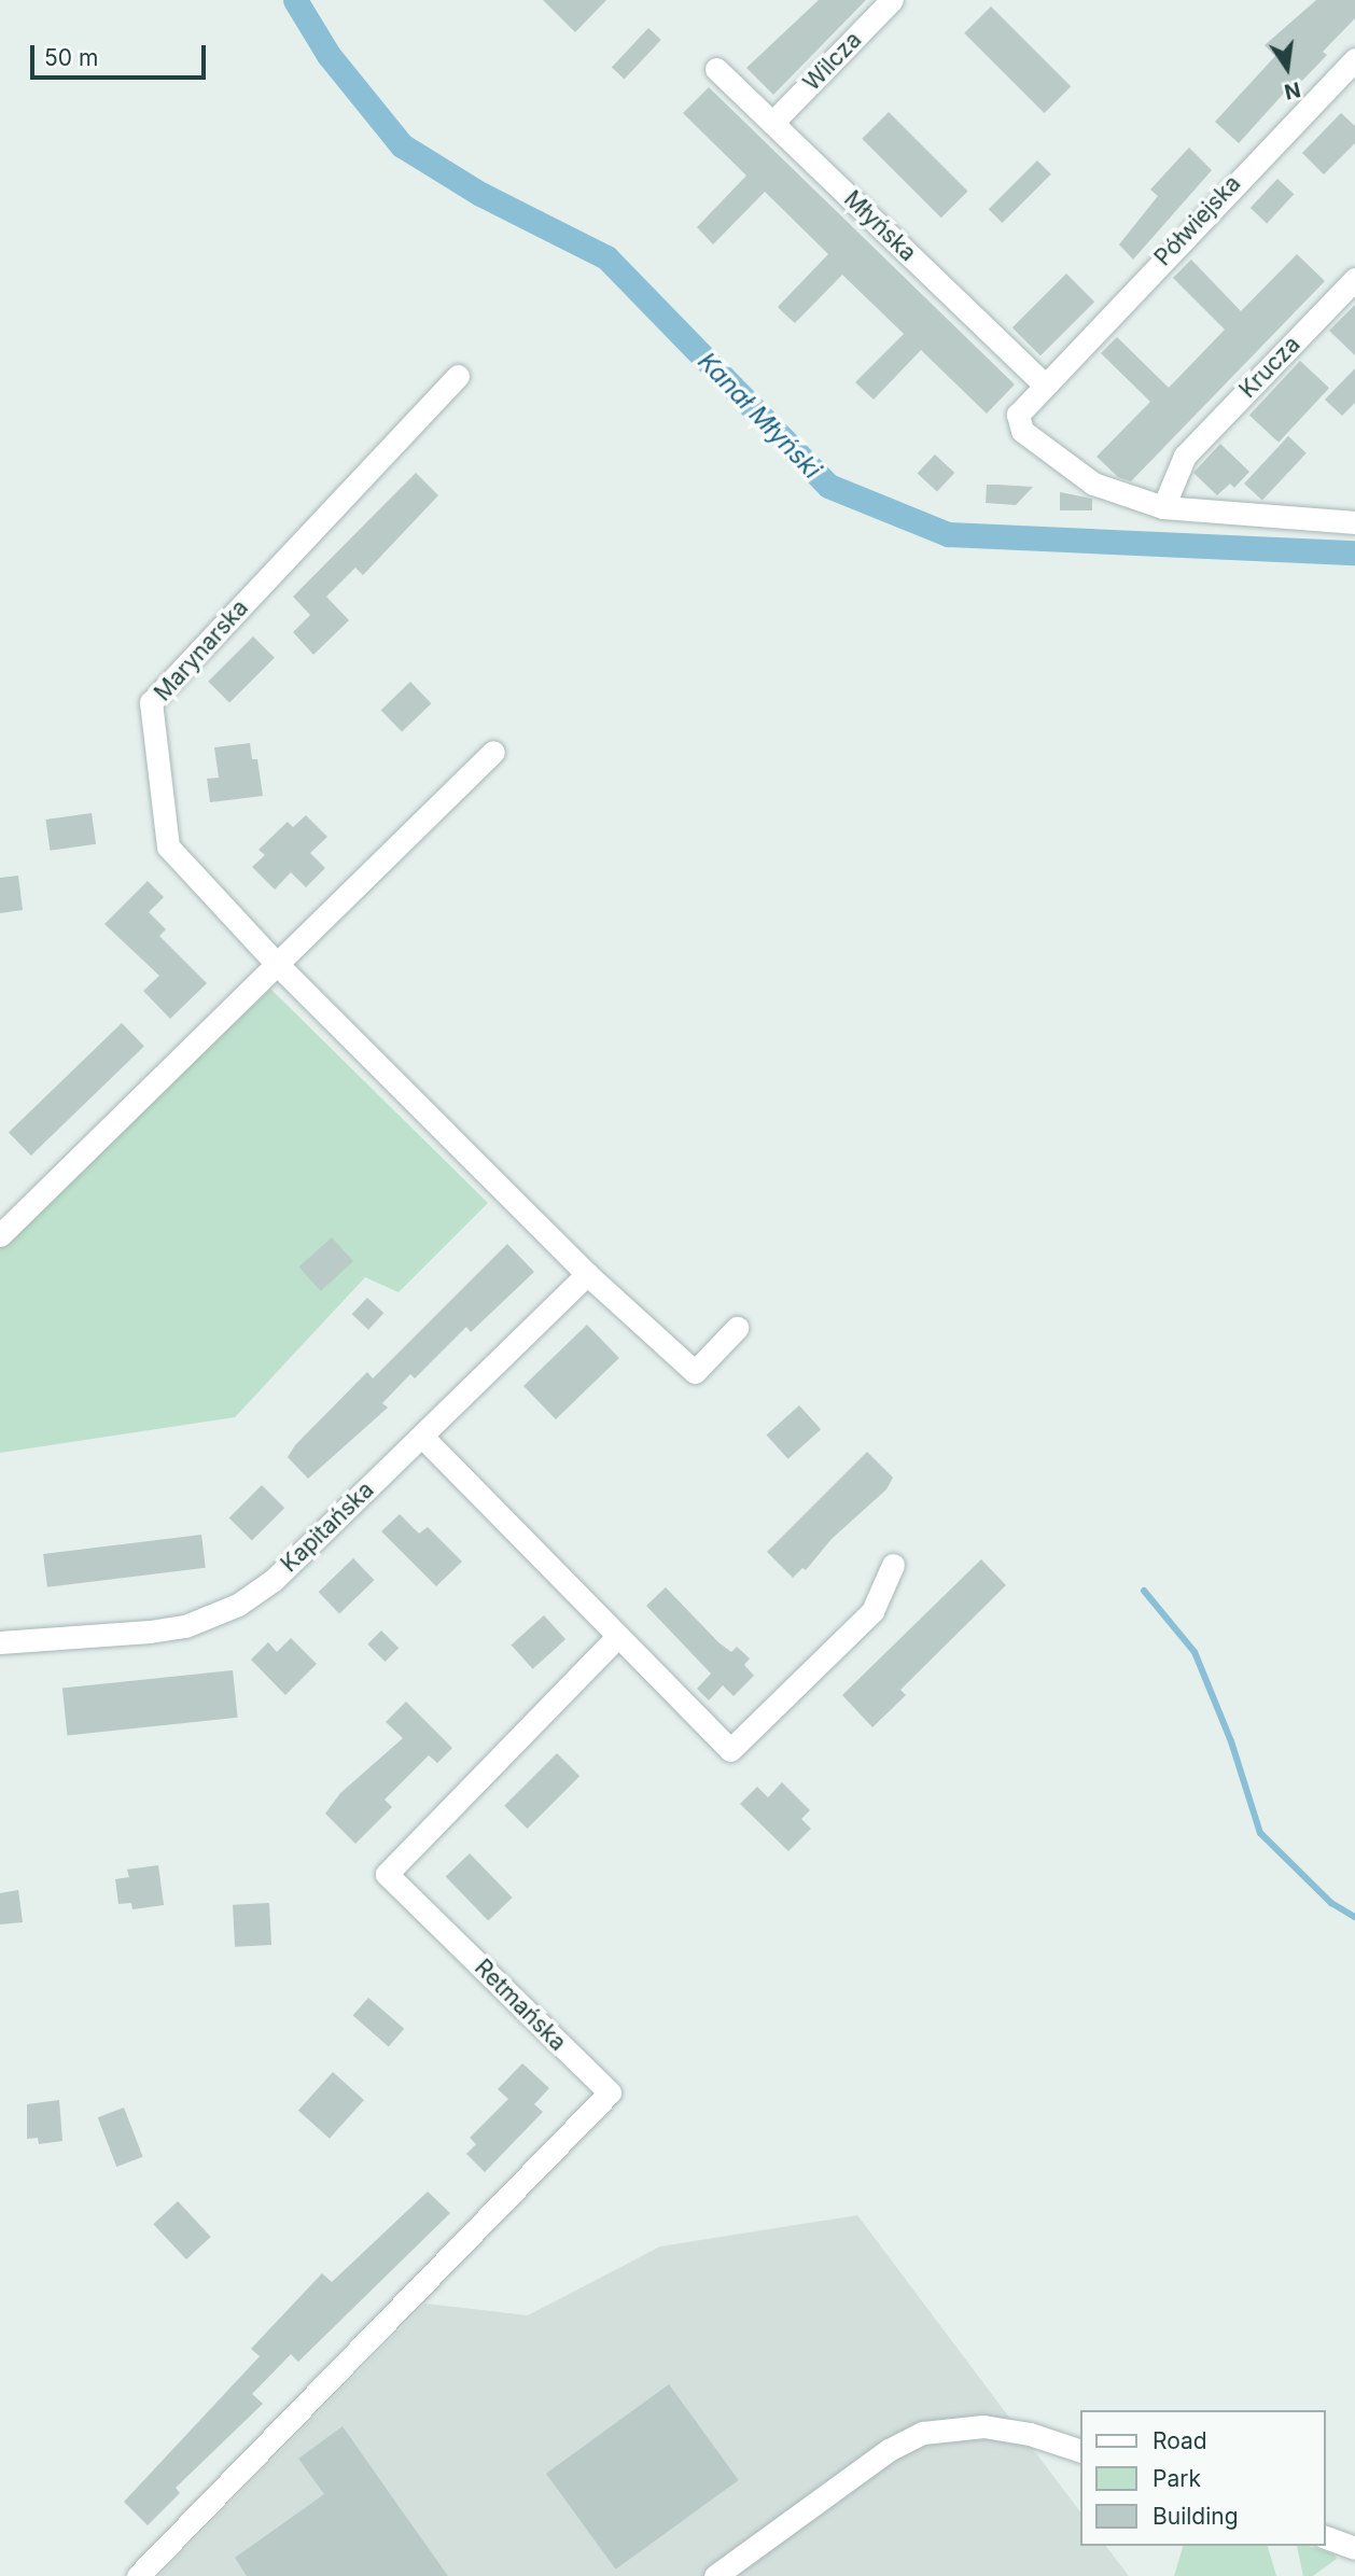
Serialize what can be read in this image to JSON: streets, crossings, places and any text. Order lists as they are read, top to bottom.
{
  "streets": {
    "street": [
      "Wilcza",
      "Półwiejska",
      "Młyńska",
      "Krucza",
      "Marynarska",
      "Kapitańska",
      "Retmańska"
    ]
  },
  "crossings": [
    ["Wilcza", "Młyńska"],
    ["Półwiejska", "Młyńska"],
    ["Półwiejska", "Krucza"]
  ],
  "water": ["Kanał Młyński"],
  "legend": ["Road", "Park", "Building"],
  "scale_bar": "50 m",
  "north": "bottom"
}
